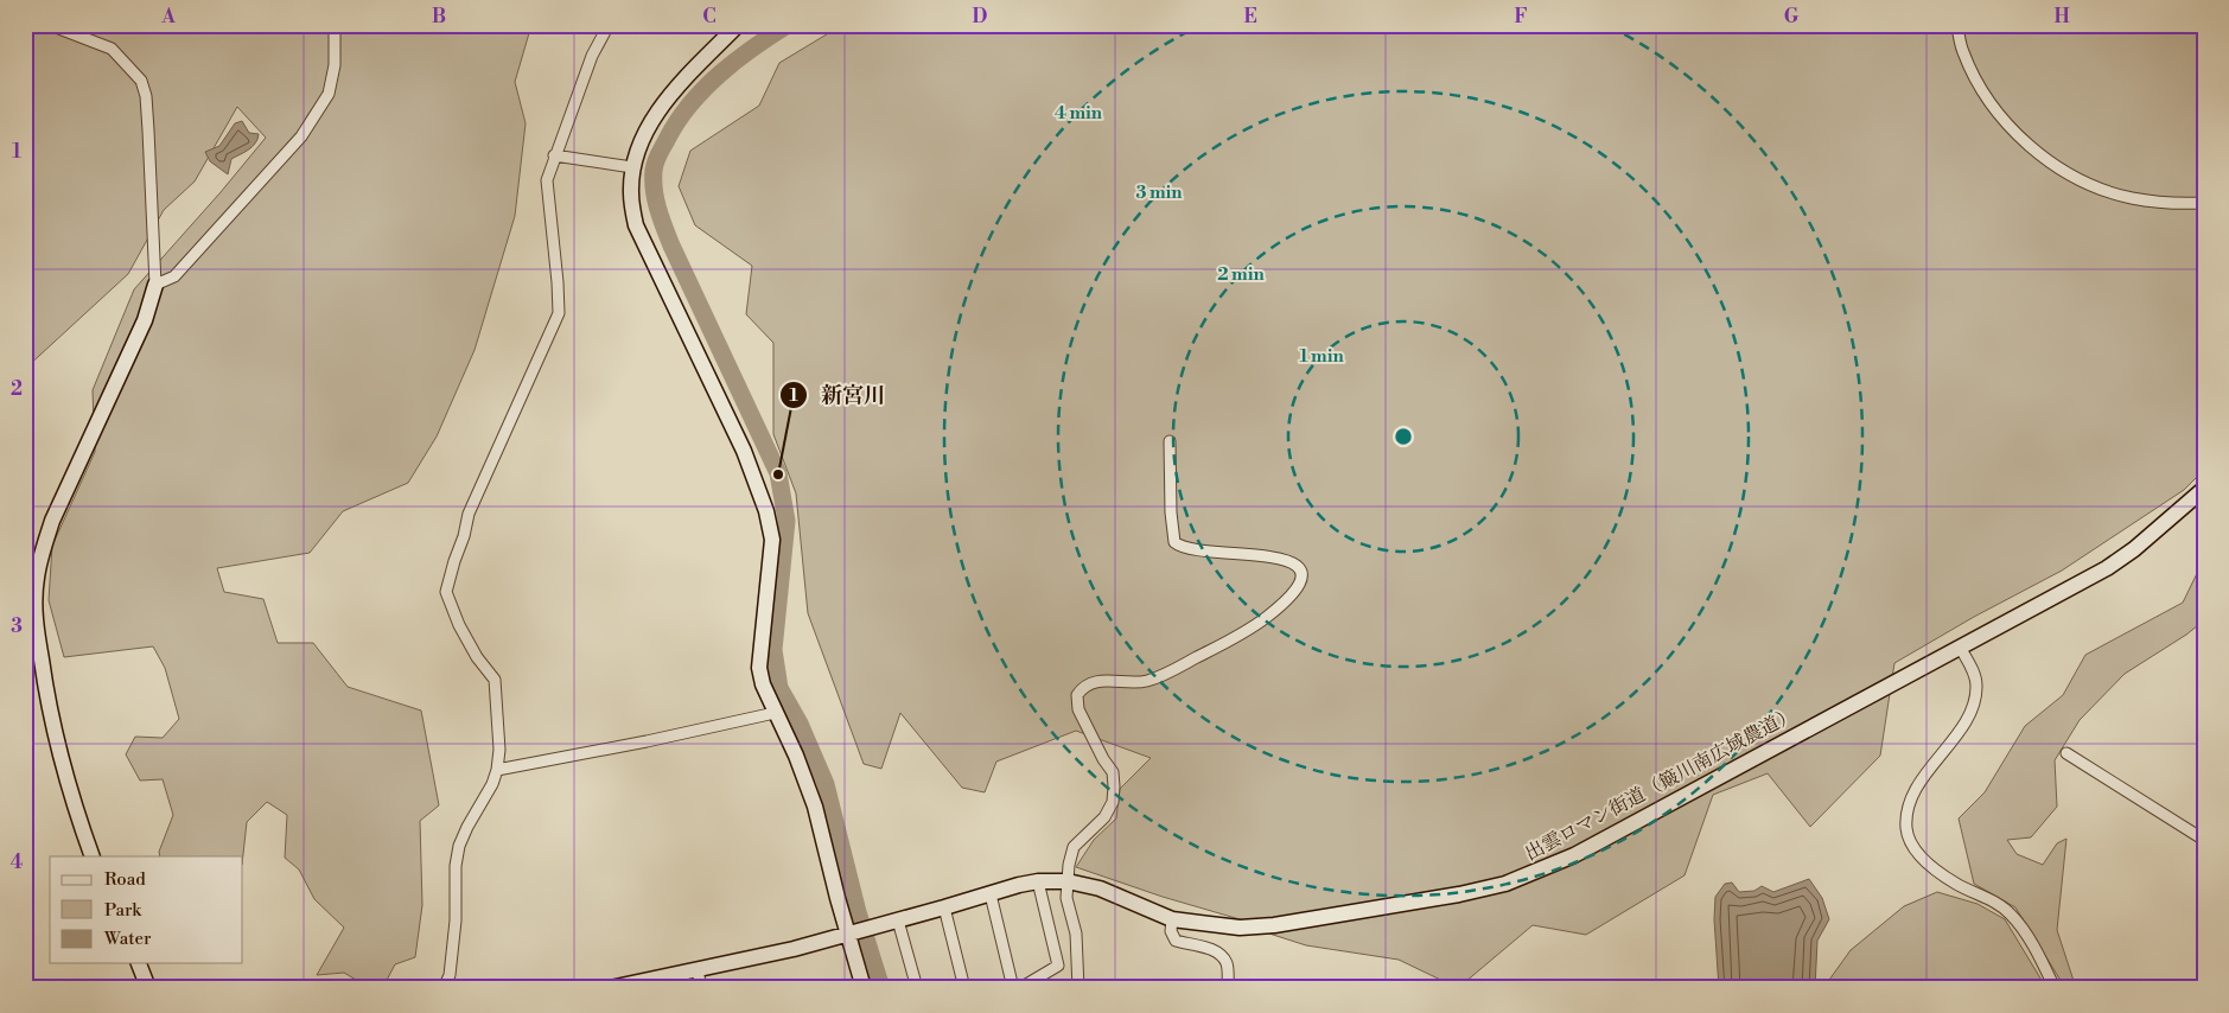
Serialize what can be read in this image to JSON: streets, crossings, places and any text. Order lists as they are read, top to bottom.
{
  "streets": {
    "street": ["出雲ロマン街道（簸川南広域農道）"]
  },
  "places": ["新宮川"],
  "legend": ["Road", "Park", "Water"],
  "grid": {
    "columns": [
      "A",
      "B",
      "C",
      "D",
      "E",
      "F",
      "G",
      "H"
    ],
    "rows": [
      "1",
      "2",
      "3",
      "4"
    ]
  },
  "rings": [
    "4 min",
    "3 min",
    "2 min",
    "1 min"
  ]
}
